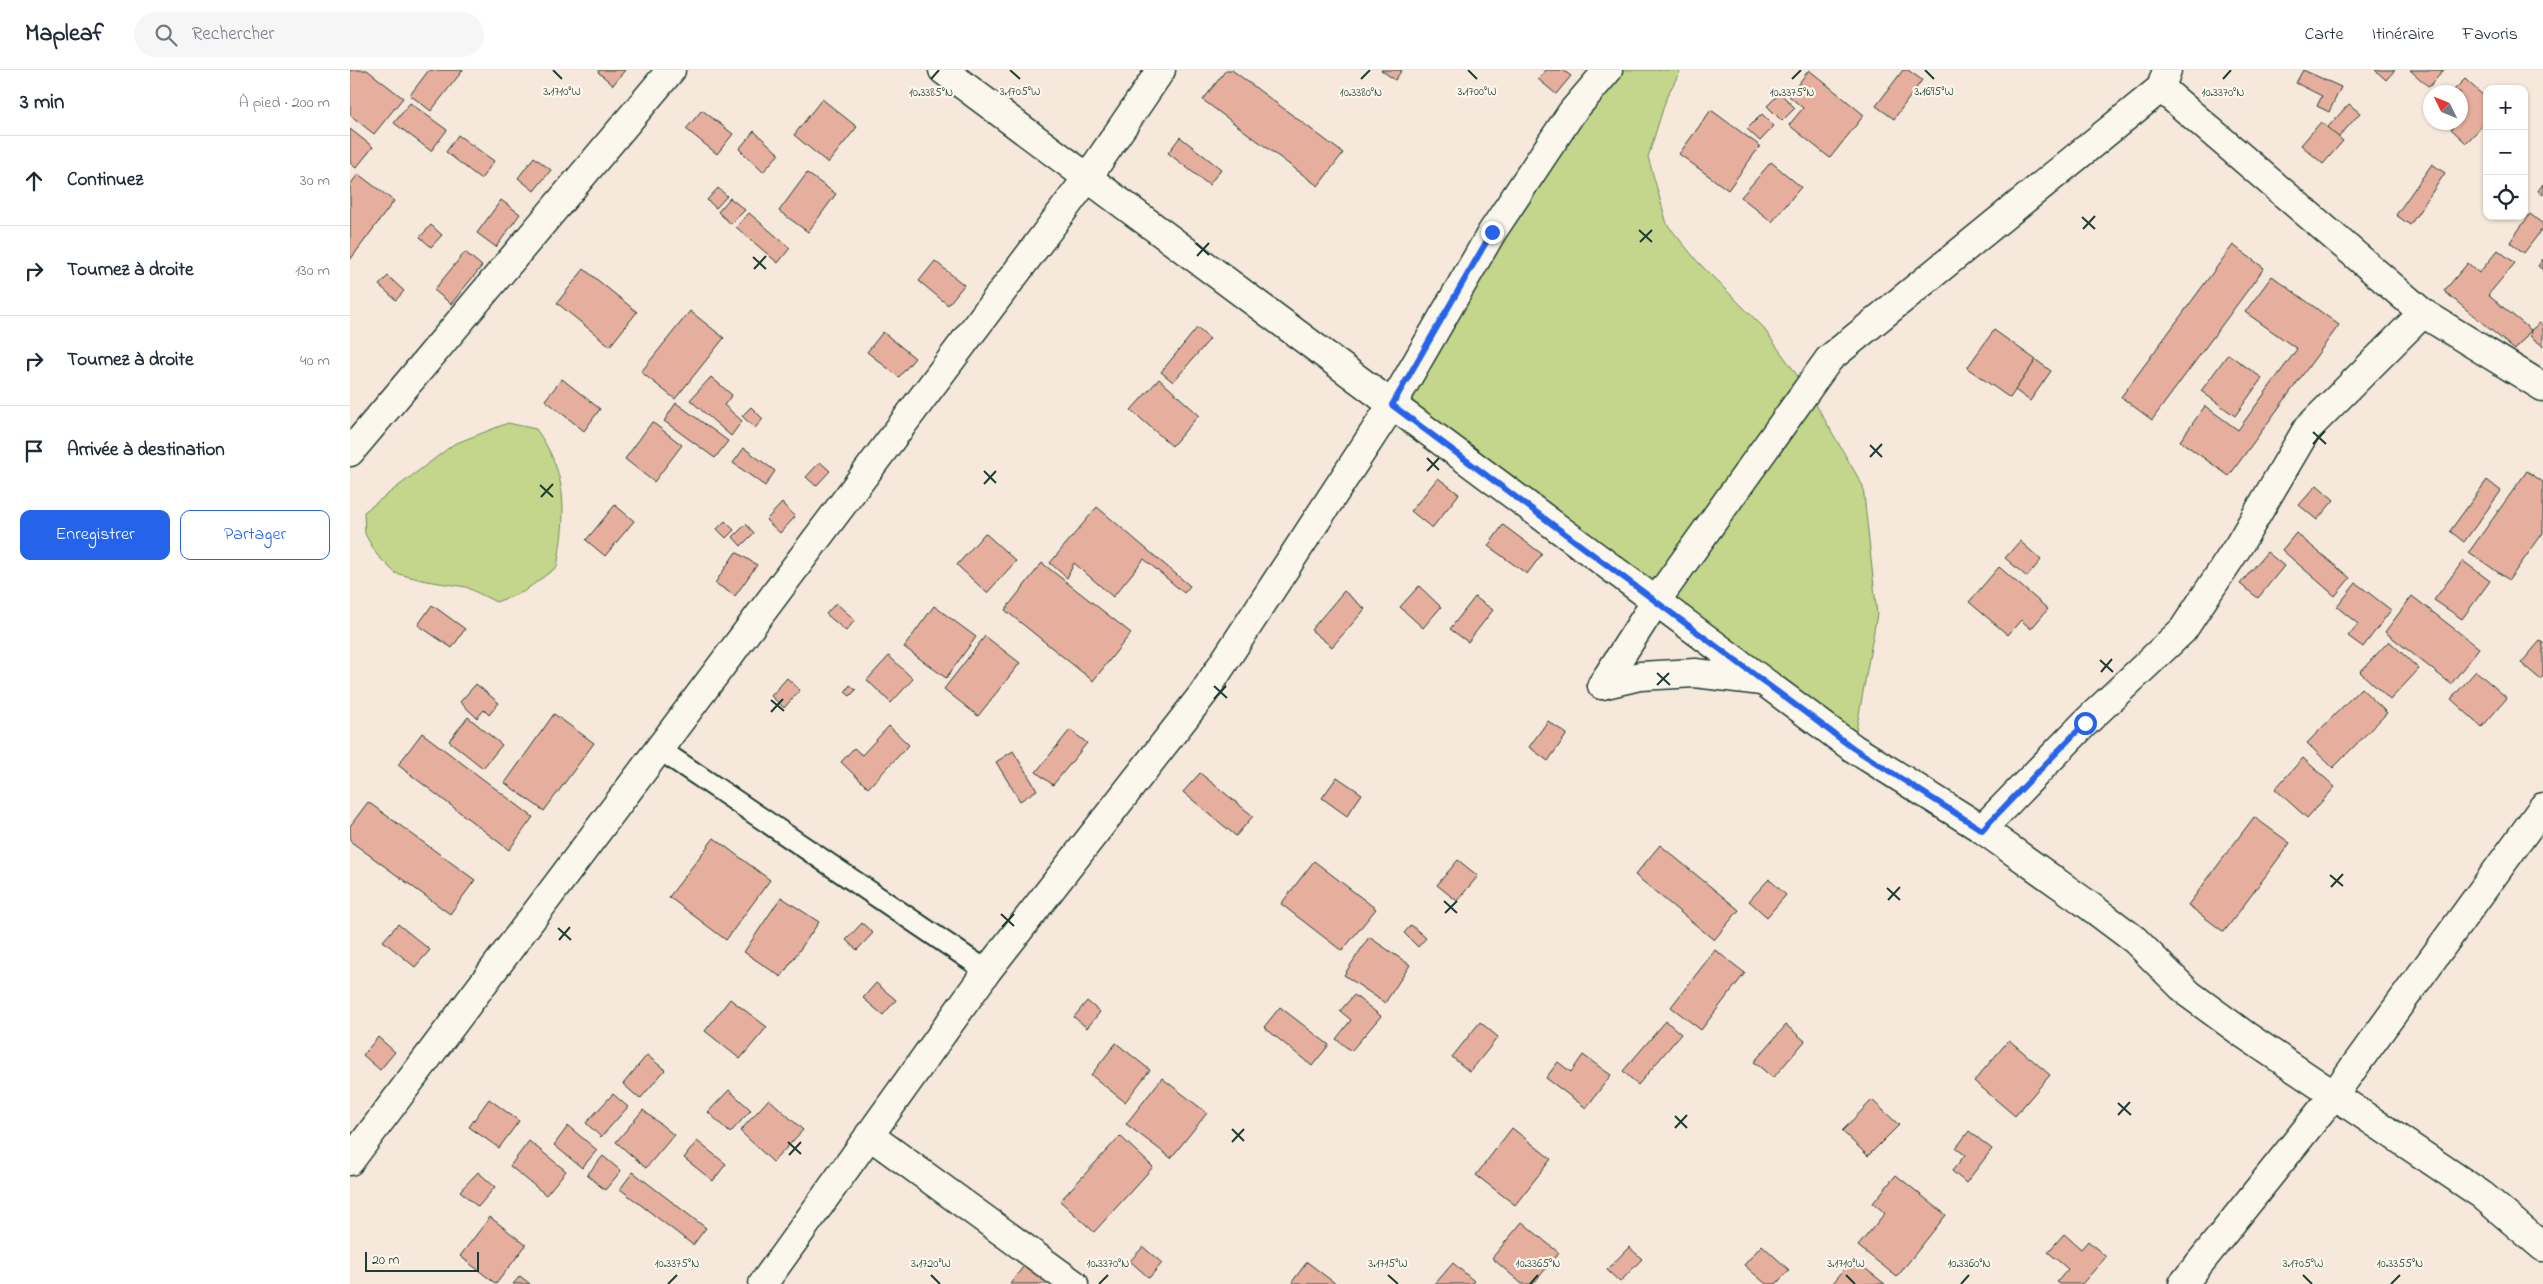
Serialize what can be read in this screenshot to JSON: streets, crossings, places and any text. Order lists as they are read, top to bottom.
{
  "scale_bar": "20 m",
  "north": "top left",
  "page": {
    "header": "Mapleaf",
    "search": "Rechercher",
    "nav": ["Carte", "Itinéraire", "Favoris"],
    "heading": ["3 min", "À pied · 200 m"],
    "map_buttons": ["+", "−"],
    "list": [
      ["Continuez", "30 m"],
      ["Tournez à droite", "130 m"],
      ["Tournez à droite", "40 m"],
      "Arrivée à destination"
    ],
    "buttons": ["Enregistrer", "Partager"],
    "scale": "20 m"
  },
  "coordinates": [
    "3.1710°W",
    "3.1705°W",
    "3.1700°W",
    "3.1695°W",
    "10.3385°N",
    "10.3380°N",
    "10.3375°N",
    "10.3370°N",
    "10.3365°N",
    "10.3360°N",
    "10.3355°N",
    "3.1720°W",
    "3.1715°W"
  ]
}
